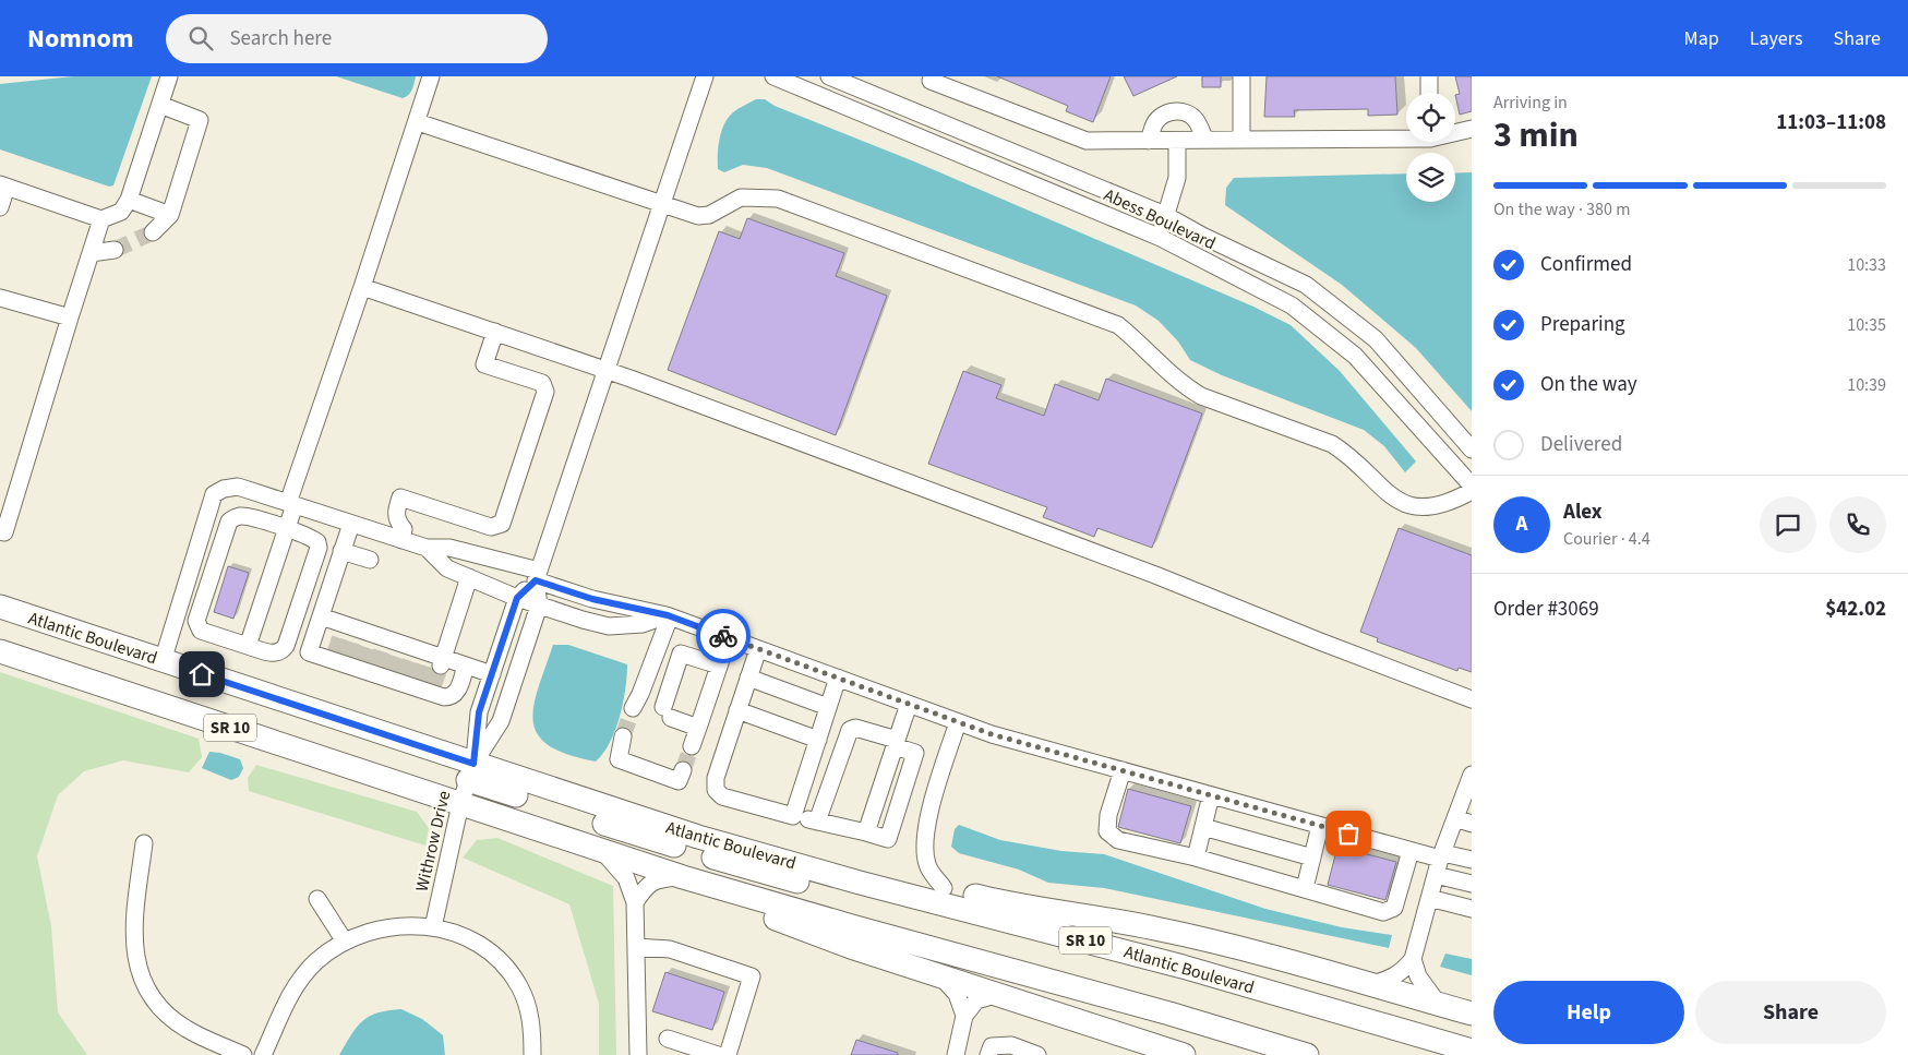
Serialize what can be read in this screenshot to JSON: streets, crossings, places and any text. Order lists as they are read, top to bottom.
{
  "streets": {
    "highway": ["Atlantic Boulevard", "SR 10"],
    "street": ["Abess Boulevard", "Withrow Drive"]
  },
  "crossings": [
    ["Atlantic Boulevard", "Withrow Drive"],
    ["SR 10", "Withrow Drive"]
  ],
  "page": {
    "header": "Nomnom",
    "search": "Search here",
    "nav": ["Map", "Layers", "Share"],
    "heading": ["3 min", "Arriving in", "11:03–11:08"],
    "panel": [
      "Alex",
      "Courier · 4.4",
      "Order #3069",
      "$42.02"
    ],
    "bar": "On the way · 380 m",
    "list": [
      ["Confirmed", "10:33"],
      ["Preparing", "10:35"],
      ["On the way", "10:39"],
      "Delivered"
    ],
    "round": "A",
    "buttons": ["Help", "Share"]
  }
}
